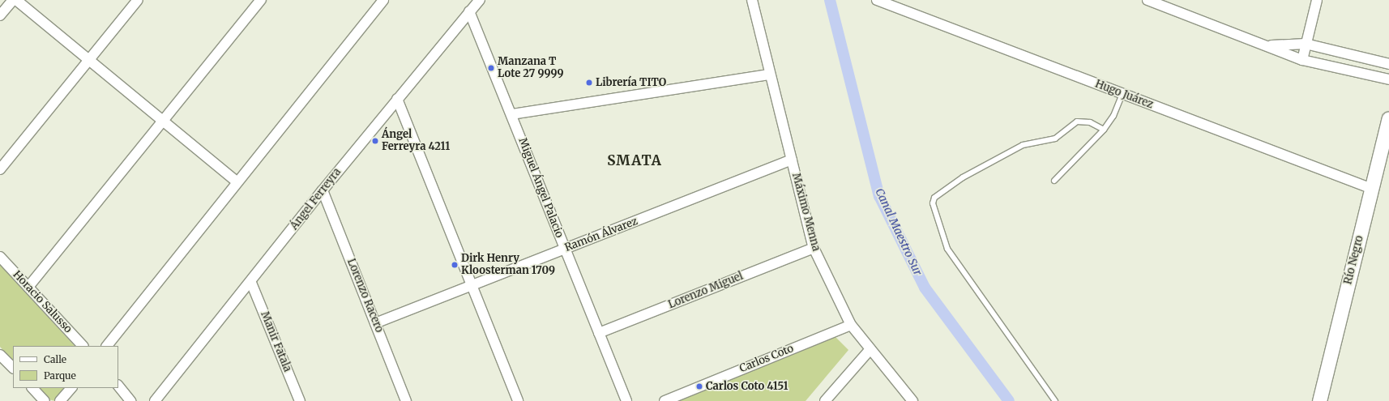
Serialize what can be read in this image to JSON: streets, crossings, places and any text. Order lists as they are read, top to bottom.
{
  "streets": {
    "street": [
      "Hugo Juárez",
      "Miguel Ángel Palacio",
      "Ángel Ferreyra",
      "Máximo Menna",
      "Ramón Álvarez",
      "Río Negro",
      "Lorenzo Miguel",
      "Lorenzo Racero",
      "Horacio Salusso",
      "Manir Fatala",
      "Carlos Coto"
    ]
  },
  "crossings": [
    ["Hugo Juárez", "Río Negro"],
    ["Miguel Ángel Palacio", "Ángel Ferreyra"],
    ["Miguel Ángel Palacio", "Ramón Álvarez"],
    ["Miguel Ángel Palacio", "Lorenzo Miguel"],
    ["Ángel Ferreyra", "Lorenzo Racero"],
    ["Ángel Ferreyra", "Manir Fatala"],
    ["Máximo Menna", "Ramón Álvarez"],
    ["Máximo Menna", "Lorenzo Miguel"],
    ["Máximo Menna", "Carlos Coto"],
    ["Ramón Álvarez", "Lorenzo Racero"]
  ],
  "districts": ["SMATA"],
  "water": ["Canal Maestro Sur"],
  "places": [
    "Manzana T Lote 27 9999",
    "Librería TITO",
    "Ángel Ferreyra 4211",
    "Dirk Henry Kloosterman 1709",
    "Carlos Coto 4151"
  ],
  "legend": ["Calle", "Parque"]
}
